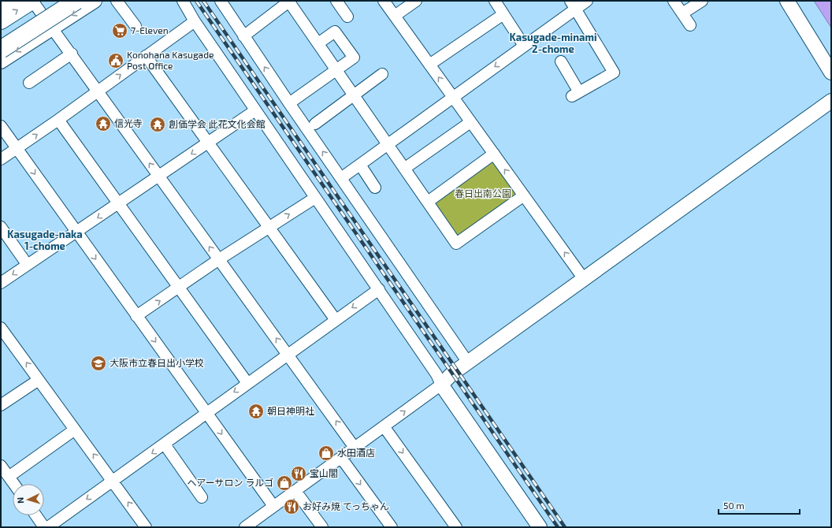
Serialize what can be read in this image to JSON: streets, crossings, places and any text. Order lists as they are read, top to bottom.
{
  "districts": ["Kasugade-minami 2-chome", "Kasugade-naka 1-chome"],
  "parks": ["春日出南公園"],
  "places": {
    "supermarket": ["7-Eleven"],
    "public building": ["Konohana Kasugade Post Office"],
    "temple": ["信光寺", "創価学会 此花文化会館", "朝日神明社"],
    "school or university": ["大阪市立春日出小学校"],
    "shop": ["水田酒店", "ヘアーサロン ラルゴ"],
    "restaurant": ["宝山閣", "お好み焼 てっちゃん"]
  },
  "scale_bar": "50 m",
  "north": "left"
}
